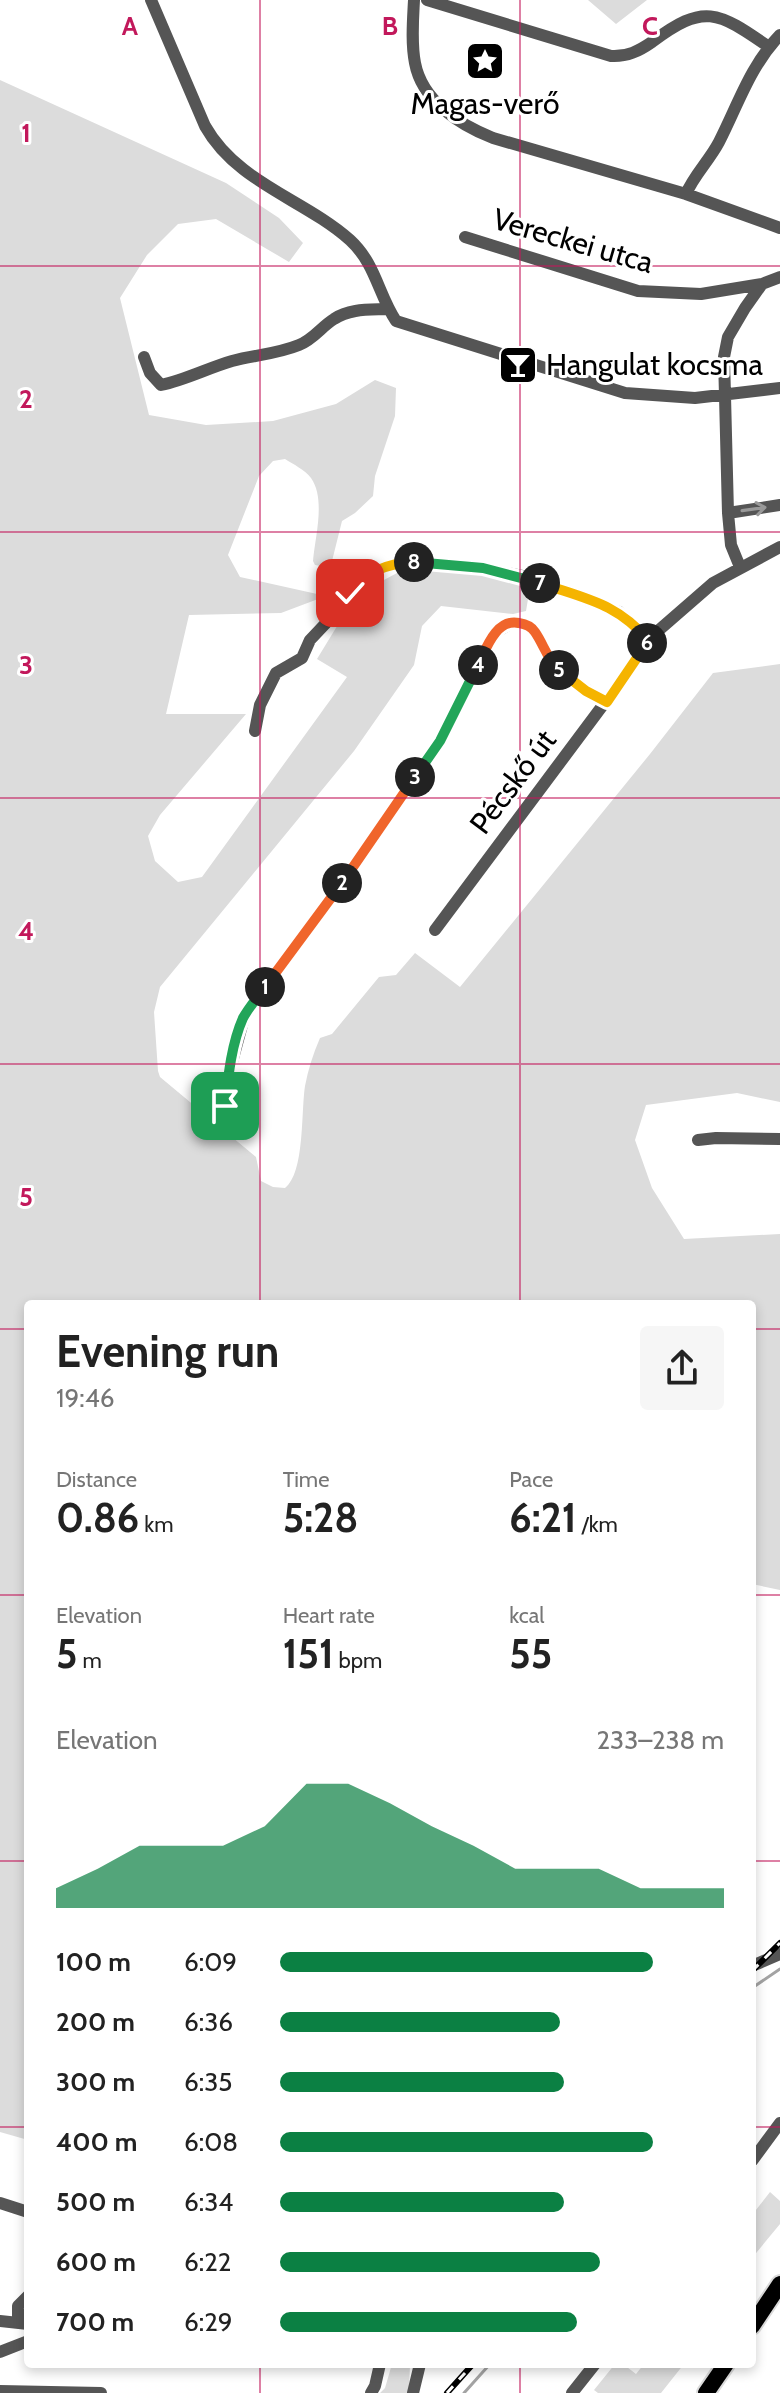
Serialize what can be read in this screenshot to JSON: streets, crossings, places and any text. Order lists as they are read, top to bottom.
{
  "streets": {
    "street": ["Vereckei utca", "Pécskő út"]
  },
  "places": {
    "place": ["Magas-verő"],
    "bar": ["Hangulat kocsma"]
  },
  "page": {
    "pins": [
      "8",
      "7",
      "6",
      "4",
      "5",
      "3",
      "2",
      "1"
    ],
    "heading": ["Evening run", "19:46"],
    "stats": [
      ["Distance", "0.86 km"],
      ["Time", "5:28"],
      ["Pace", "6:21 /km"],
      ["Elevation", "5 m"],
      ["Heart rate", "151 bpm"],
      ["kcal", "55"]
    ],
    "chart": ["Elevation", "233–238 m"],
    "list": [
      {
        "name": "100 m",
        "note": "6:09"
      },
      {
        "name": "200 m",
        "note": "6:36"
      },
      {
        "name": "300 m",
        "note": "6:35"
      },
      {
        "name": "400 m",
        "note": "6:08"
      },
      {
        "name": "500 m",
        "note": "6:34"
      },
      {
        "name": "600 m",
        "note": "6:22"
      },
      {
        "name": "700 m",
        "note": "6:29"
      }
    ]
  },
  "grid": {
    "columns": ["A", "B", "C"],
    "rows": [
      "1",
      "2",
      "3",
      "4",
      "5"
    ]
  }
}
